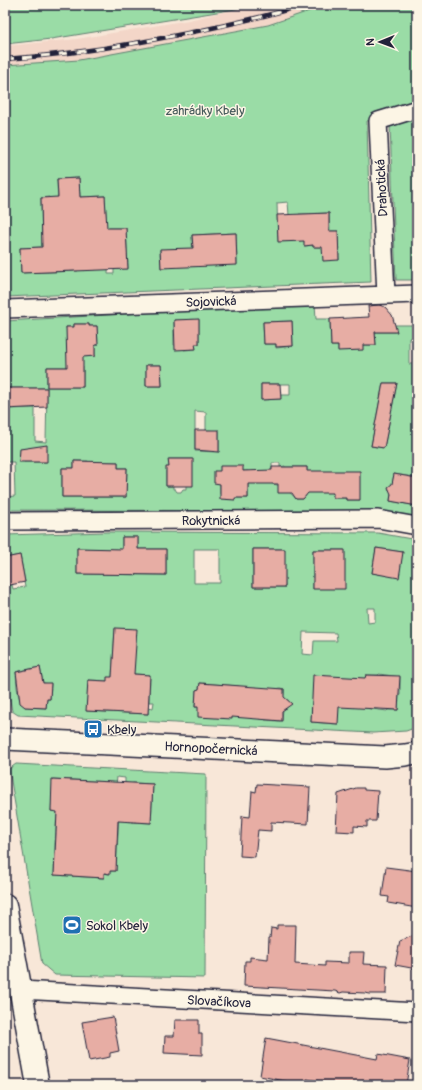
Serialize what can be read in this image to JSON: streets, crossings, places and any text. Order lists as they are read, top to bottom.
{
  "streets": {
    "street": [
      "Drahotická",
      "Sojovická",
      "Rokytnická",
      "Hornopočernická",
      "Slovačíkova"
    ]
  },
  "crossings": [
    ["Drahotická", "Sojovická"]
  ],
  "parks": ["zahrádky Kbely"],
  "places": {
    "bus stop": ["Kbely"],
    "sports": ["Sokol Kbely"]
  },
  "north": "left"
}
